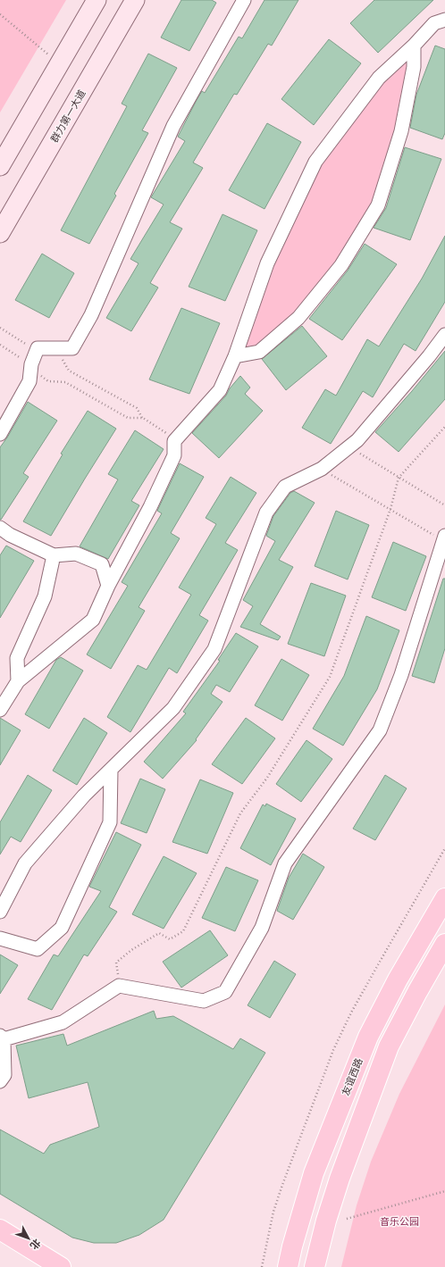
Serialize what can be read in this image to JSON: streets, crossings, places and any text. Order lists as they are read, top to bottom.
{
  "streets": {
    "main road": ["群力第一大道", "友谊西路"]
  },
  "parks": ["音乐公园"],
  "north": "bottom right"
}
